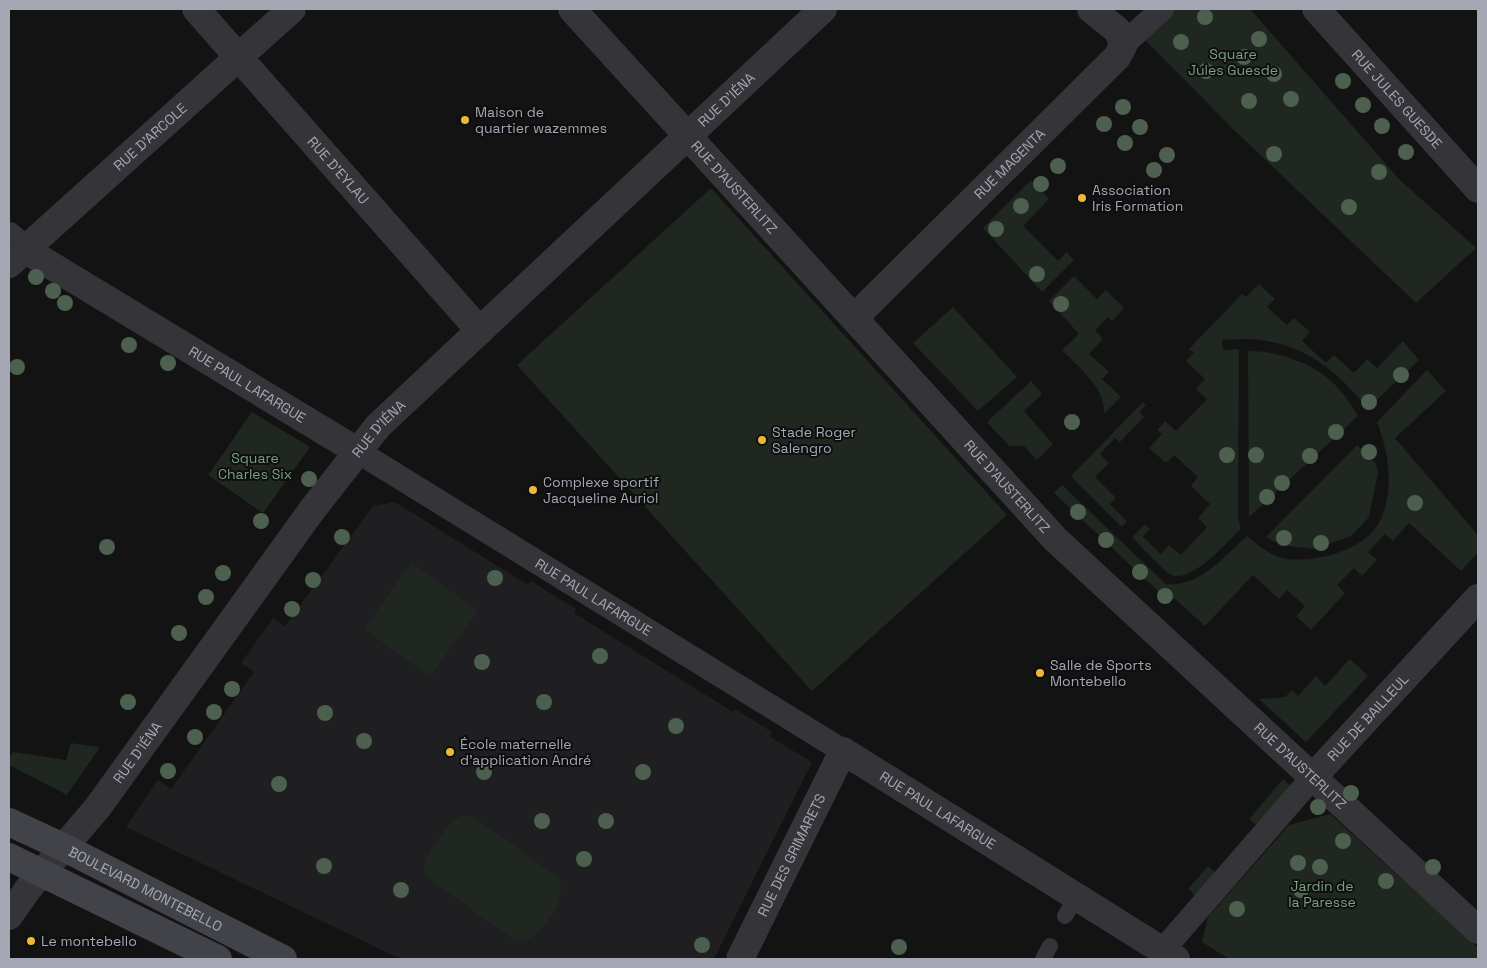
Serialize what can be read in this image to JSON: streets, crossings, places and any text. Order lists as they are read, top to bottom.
{
  "streets": {
    "main road": ["BOULEVARD MONTEBELLO"],
    "street": [
      "RUE D'IÉNA",
      "RUE JULES GUESDE",
      "RUE D'ARCOLE",
      "RUE MAGENTA",
      "RUE D'EYLAU",
      "RUE D'AUSTERLITZ",
      "RUE PAUL LAFARGUE",
      "RUE DE BAILLEUL",
      "RUE DES GRIMARETS"
    ]
  },
  "crossings": [
    ["RUE D'IÉNA", "RUE D'EYLAU"],
    ["RUE D'IÉNA", "RUE D'AUSTERLITZ"],
    ["RUE D'IÉNA", "RUE PAUL LAFARGUE"],
    ["RUE D'IÉNA", "BOULEVARD MONTEBELLO"],
    ["RUE D'ARCOLE", "RUE D'EYLAU"],
    ["RUE D'ARCOLE", "RUE PAUL LAFARGUE"],
    ["RUE MAGENTA", "RUE D'AUSTERLITZ"],
    ["RUE D'AUSTERLITZ", "RUE DE BAILLEUL"],
    ["RUE PAUL LAFARGUE", "RUE DE BAILLEUL"],
    ["RUE PAUL LAFARGUE", "RUE DES GRIMARETS"]
  ],
  "parks": ["Square Jules Guesde", "Square Charles Six", "Jardin de la Paresse"],
  "places": [
    "Maison de quartier wazemmes",
    "Association Iris Formation",
    "Stade Roger Salengro",
    "Complexe sportif Jacqueline Auriol",
    "Salle de Sports Montebello",
    "École maternelle d'application André",
    "Le montebello"
  ]
}
